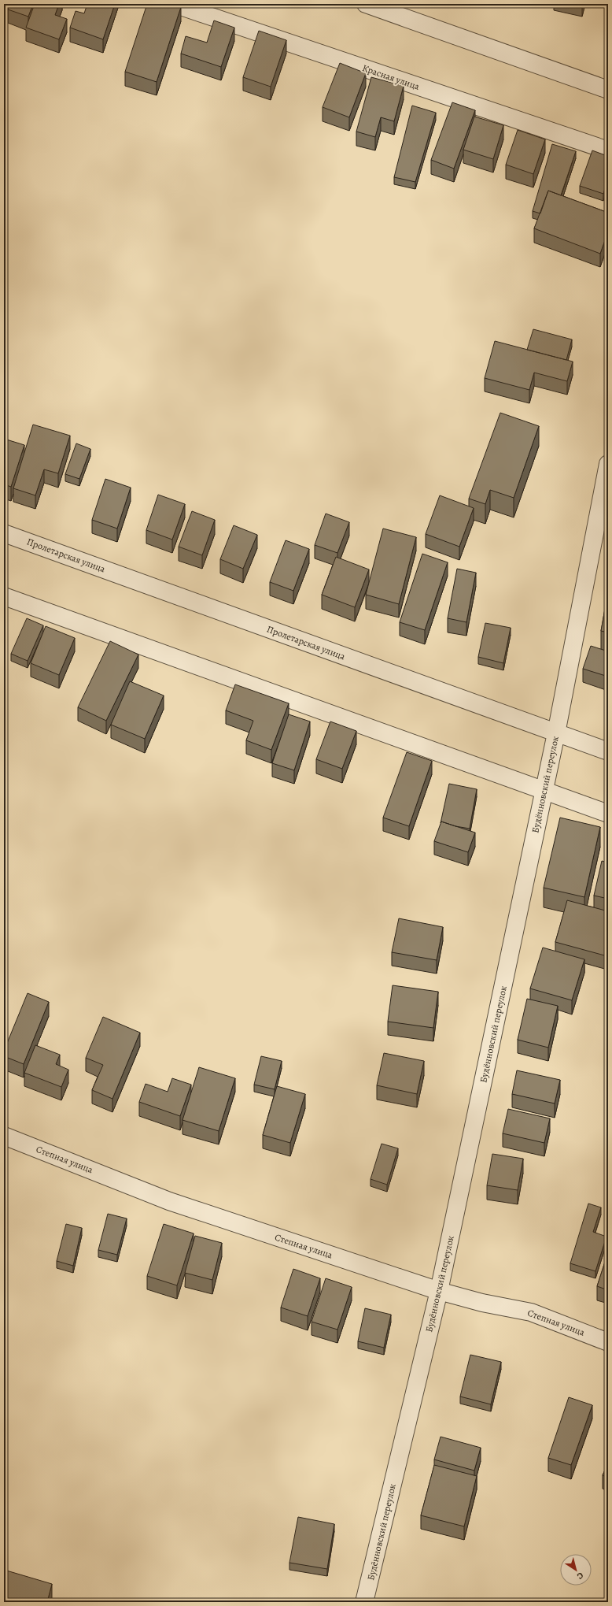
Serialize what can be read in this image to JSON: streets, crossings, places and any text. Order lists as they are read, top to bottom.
{
  "streets": {
    "street": [
      "Красная улица",
      "Пролетарская улица",
      "Будённовский переулок",
      "Степная улица"
    ]
  },
  "crossings": [
    ["Пролетарская улица", "Будённовский переулок"],
    ["Будённовский переулок", "Степная улица"]
  ],
  "north": "bottom right"
}
